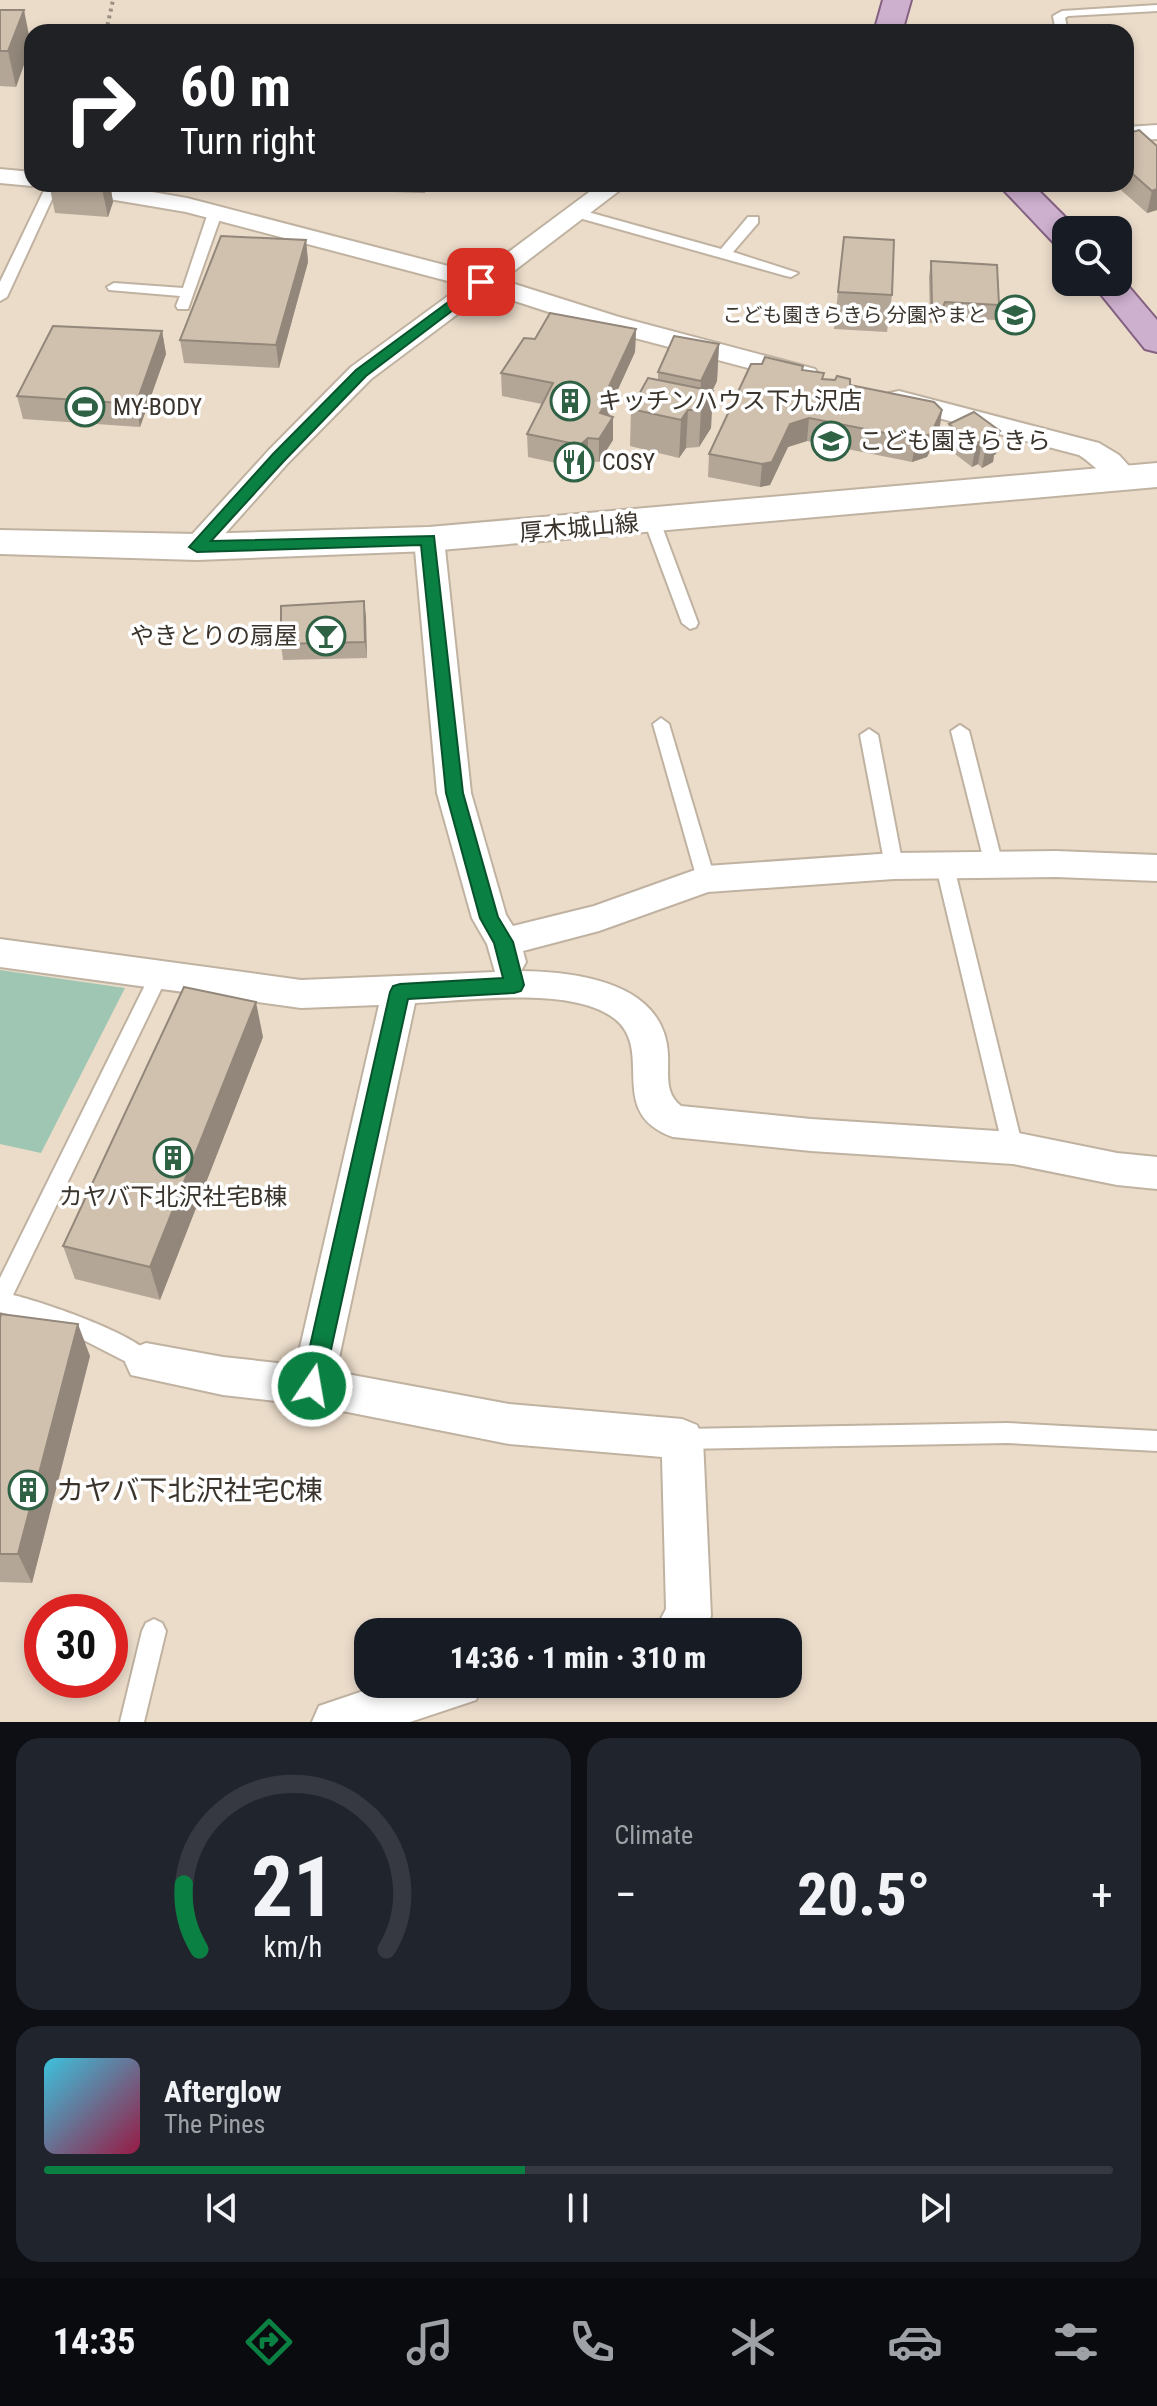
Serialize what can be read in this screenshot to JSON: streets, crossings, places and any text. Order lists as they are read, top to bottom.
{
  "streets": {
    "main road": ["厚木城山線"]
  },
  "places": {
    "school or university": ["こども園きらきら 分園やまと", "こども園きらきら"],
    "building": ["キッチンハウス下九沢店", "カヤバ下北沢社宅B棟", "カヤバ下北沢社宅C棟"],
    "sports": ["MY-BODY"],
    "restaurant": ["COSY"],
    "bar": ["やきとりの扇屋"]
  },
  "page": {
    "turn": ["60 m", "Turn right"],
    "limit": "30",
    "trip": "14:36 · 1 min · 310 m",
    "tile": "Climate",
    "heat": ["−", "20.5°", "+"],
    "song": ["Afterglow", "The Pines"],
    "tabs": "14:35",
    "gauge": ["21", "km/h"]
  }
}
